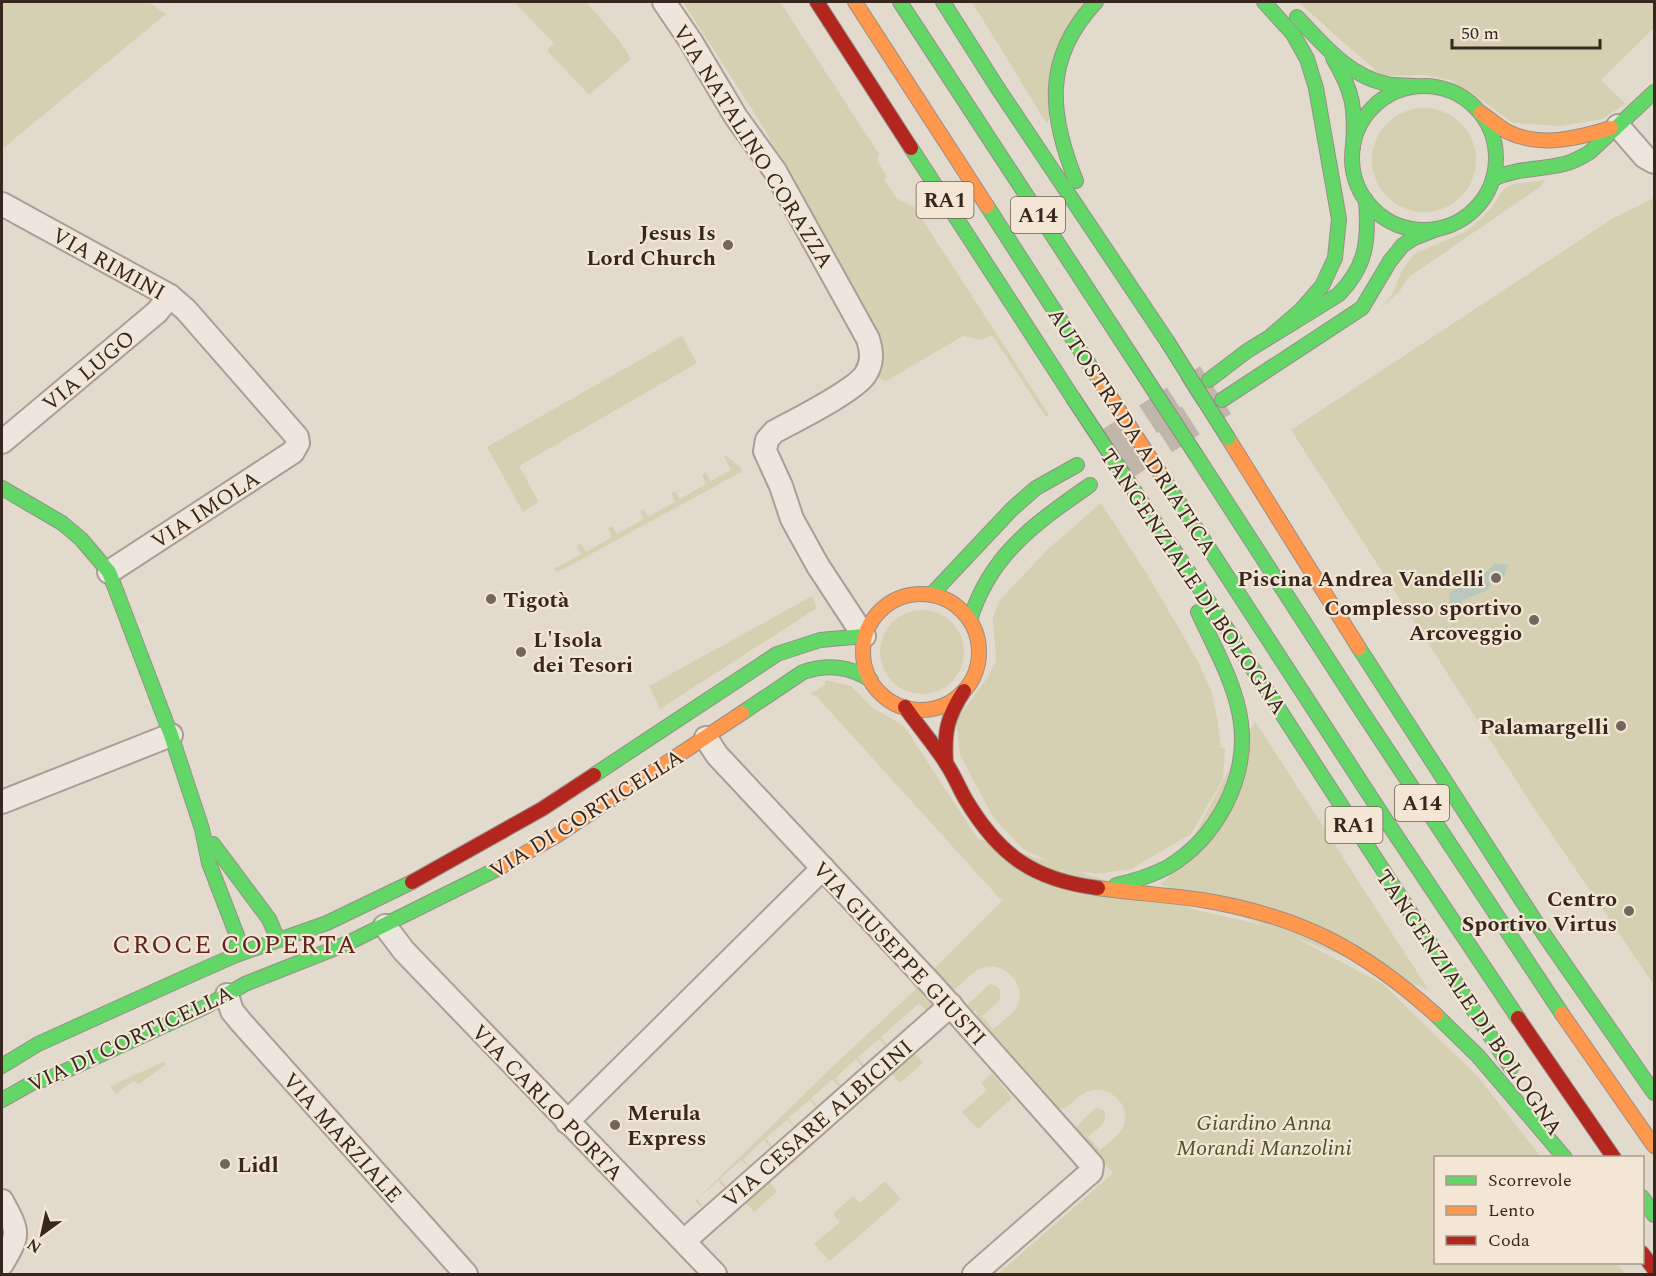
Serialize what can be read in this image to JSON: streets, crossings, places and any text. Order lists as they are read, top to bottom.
{
  "streets": {
    "main road": [
      "RA1",
      "A14",
      "AUTOSTRADA ADRIATICA",
      "TANGENZIALE DI BOLOGNA",
      "VIA DI CORTICELLA"
    ],
    "street": [
      "VIA NATALINO CORAZZA",
      "VIA RIMINI",
      "VIA LUGO",
      "VIA IMOLA",
      "VIA GIUSEPPE GIUSTI",
      "VIA CARLO PORTA",
      "VIA CESARE ALBICINI",
      "VIA MARZIALE"
    ]
  },
  "crossings": [
    ["VIA NATALINO CORAZZA", "VIA DI CORTICELLA"],
    ["VIA RIMINI", "VIA LUGO"],
    ["VIA RIMINI", "VIA IMOLA"],
    ["VIA DI CORTICELLA", "VIA GIUSEPPE GIUSTI"],
    ["VIA DI CORTICELLA", "VIA CARLO PORTA"],
    ["VIA DI CORTICELLA", "VIA MARZIALE"],
    ["VIA GIUSEPPE GIUSTI", "VIA CESARE ALBICINI"],
    ["VIA CARLO PORTA", "VIA CESARE ALBICINI"]
  ],
  "districts": ["CROCE COPERTA"],
  "parks": ["Giardino Anna Morandi Manzolini"],
  "places": [
    "Jesus Is Lord Church",
    "Piscina Andrea Vandelli",
    "Tigotà",
    "Complesso sportivo Arcoveggio",
    "L'Isola dei Tesori",
    "Palamargelli",
    "Centro Sportivo Virtus",
    "Merula Express",
    "Lidl"
  ],
  "legend": ["Scorrevole", "Lento", "Coda"],
  "scale_bar": "50 m",
  "north": "bottom left"
}
